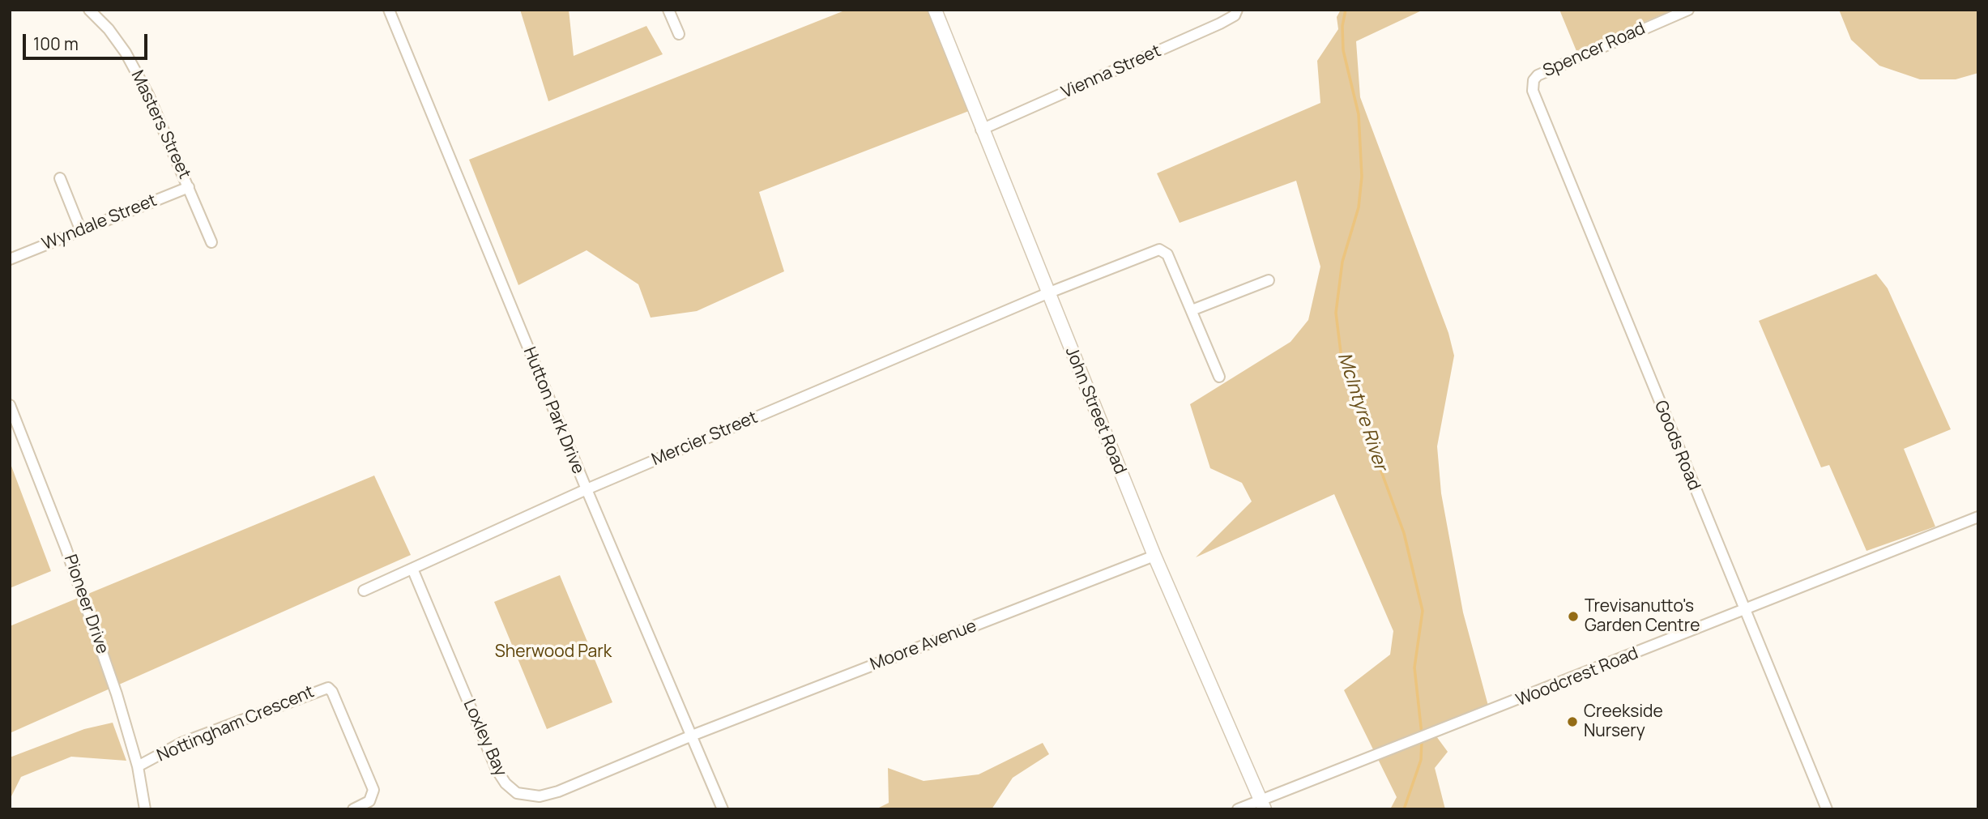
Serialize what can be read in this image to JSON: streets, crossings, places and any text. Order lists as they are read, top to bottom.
{
  "streets": {
    "main road": ["John Street Road"],
    "street": [
      "Spencer Road",
      "Vienna Street",
      "Masters Street",
      "Wyndale Street",
      "Hutton Park Drive",
      "Mercier Street",
      "Goods Road",
      "Pioneer Drive",
      "Moore Avenue",
      "Woodcrest Road",
      "Nottingham Crescent",
      "Loxley Bay"
    ]
  },
  "crossings": [
    ["Spencer Road", "Goods Road"],
    ["Vienna Street", "John Street Road"],
    ["Masters Street", "Wyndale Street"],
    ["Hutton Park Drive", "Mercier Street"],
    ["Hutton Park Drive", "Moore Avenue"],
    ["Hutton Park Drive", "Loxley Bay"],
    ["John Street Road", "Mercier Street"],
    ["John Street Road", "Moore Avenue"],
    ["John Street Road", "Woodcrest Road"],
    ["Mercier Street", "Loxley Bay"],
    ["Goods Road", "Woodcrest Road"],
    ["Pioneer Drive", "Nottingham Crescent"],
    ["Moore Avenue", "Loxley Bay"]
  ],
  "water": ["McIntyre River"],
  "parks": ["Sherwood Park"],
  "places": ["Trevisanutto's Garden Centre", "Creekside Nursery"],
  "scale_bar": "100 m"
}
